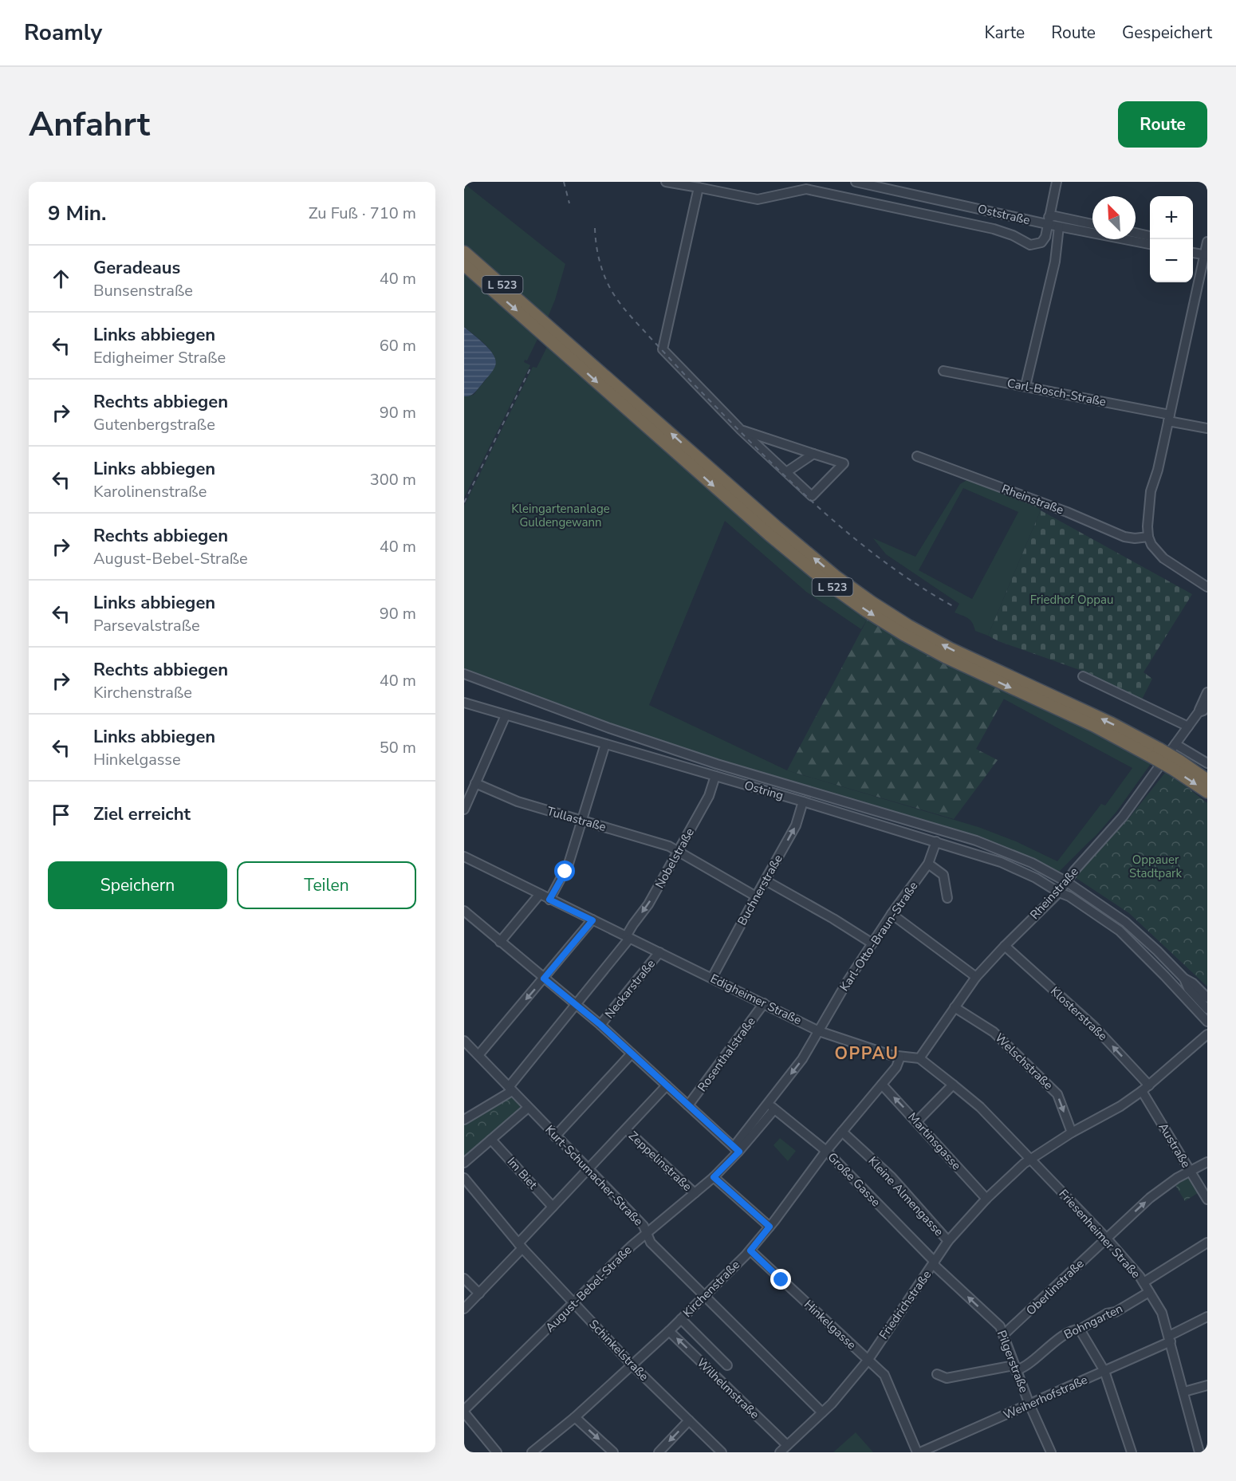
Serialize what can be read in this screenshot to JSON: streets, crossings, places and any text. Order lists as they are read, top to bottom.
{
  "streets": {
    "highway": ["L 523"],
    "street": [
      "Oststraße",
      "Carl-Bosch-Straße",
      "Rheinstraße",
      "Ostring",
      "Tullastraße",
      "Nobelstraße",
      "Buchnerstraße",
      "Karl-Otto-Braun-Straße",
      "Neckarstraße",
      "Edigheimer Straße",
      "Klosterstraße",
      "Rosenthalstraße",
      "Welschstraße",
      "Martinsgasse",
      "Austraße",
      "Zeppelinstraße",
      "Im Biet",
      "Kurt-Schumacher-Straße",
      "Große Gasse",
      "Kleine Almengasse",
      "Friesenheimer Straße",
      "Oberlinstraße",
      "August-Bebel-Straße",
      "Kirchenstraße",
      "Friedrichstraße",
      "Bohngarten",
      "Hinkelgasse",
      "Schinkelstraße",
      "Pilgerstraße",
      "Wilhelmstraße",
      "Weiherhofstraße"
    ]
  },
  "crossings": [
    ["L 523", "Rheinstraße"],
    ["Rheinstraße", "Ostring"],
    ["Rheinstraße", "Edigheimer Straße"],
    ["Rheinstraße", "Klosterstraße"],
    ["Rheinstraße", "Welschstraße"],
    ["Ostring", "Nobelstraße"],
    ["Ostring", "Buchnerstraße"],
    ["Ostring", "Karl-Otto-Braun-Straße"],
    ["Tullastraße", "Nobelstraße"],
    ["Tullastraße", "Buchnerstraße"],
    ["Nobelstraße", "Edigheimer Straße"],
    ["Nobelstraße", "Kurt-Schumacher-Straße"],
    ["Buchnerstraße", "Edigheimer Straße"],
    ["Karl-Otto-Braun-Straße", "Edigheimer Straße"],
    ["Karl-Otto-Braun-Straße", "August-Bebel-Straße"],
    ["Neckarstraße", "Edigheimer Straße"],
    ["Edigheimer Straße", "Rosenthalstraße"],
    ["Edigheimer Straße", "August-Bebel-Straße"],
    ["Edigheimer Straße", "Kirchenstraße"],
    ["Klosterstraße", "Friedrichstraße"],
    ["Welschstraße", "Friedrichstraße"],
    ["Martinsgasse", "Kirchenstraße"],
    ["Martinsgasse", "Friedrichstraße"],
    ["Austraße", "Oberlinstraße"],
    ["Austraße", "Friedrichstraße"],
    ["Zeppelinstraße", "August-Bebel-Straße"],
    ["Kurt-Schumacher-Straße", "August-Bebel-Straße"],
    ["Kurt-Schumacher-Straße", "Kirchenstraße"],
    ["Kurt-Schumacher-Straße", "Friedrichstraße"],
    ["Große Gasse", "August-Bebel-Straße"],
    ["Große Gasse", "Kirchenstraße"],
    ["Große Gasse", "Friedrichstraße"],
    ["Große Gasse", "Pilgerstraße"],
    ["Kleine Almengasse", "Kirchenstraße"],
    ["Kleine Almengasse", "Friedrichstraße"],
    ["Friesenheimer Straße", "Oberlinstraße"],
    ["Friesenheimer Straße", "Friedrichstraße"],
    ["Friesenheimer Straße", "Bohngarten"],
    ["Friesenheimer Straße", "Weiherhofstraße"],
    ["Oberlinstraße", "Pilgerstraße"],
    ["August-Bebel-Straße", "Schinkelstraße"],
    ["Kirchenstraße", "Hinkelgasse"],
    ["Kirchenstraße", "Schinkelstraße"],
    ["Kirchenstraße", "Wilhelmstraße"],
    ["Friedrichstraße", "Hinkelgasse"],
    ["Friedrichstraße", "Pilgerstraße"],
    ["Friedrichstraße", "Wilhelmstraße"],
    ["Bohngarten", "Pilgerstraße"],
    ["Hinkelgasse", "Weiherhofstraße"],
    ["Pilgerstraße", "Weiherhofstraße"]
  ],
  "one_way": ["Buchnerstraße", "Klosterstraße", "Pilgerstraße"],
  "districts": ["OPPAU"],
  "parks": ["Kleingartenanlage Guldengewann", "Friedhof Oppau", "Oppauer Stadtpark"],
  "north": "top left",
  "page": {
    "header": "Roamly",
    "nav": ["Karte", "Route", "Gespeichert"],
    "buttons": [
      "Route",
      ["Speichern", "Teilen"]
    ],
    "title": "Anfahrt",
    "heading": ["9 Min.", "Zu Fuß · 710 m"],
    "map_buttons": ["+", "−"],
    "list": [
      ["Geradeaus", "Bunsenstraße", "40 m"],
      ["Links abbiegen", "Edigheimer Straße", "60 m"],
      ["Rechts abbiegen", "Gutenbergstraße", "90 m"],
      ["Links abbiegen", "Karolinenstraße", "300 m"],
      ["Rechts abbiegen", "August-Bebel-Straße", "40 m"],
      ["Links abbiegen", "Parsevalstraße", "90 m"],
      ["Rechts abbiegen", "Kirchenstraße", "40 m"],
      ["Links abbiegen", "Hinkelgasse", "50 m"],
      "Ziel erreicht"
    ]
  }
}
